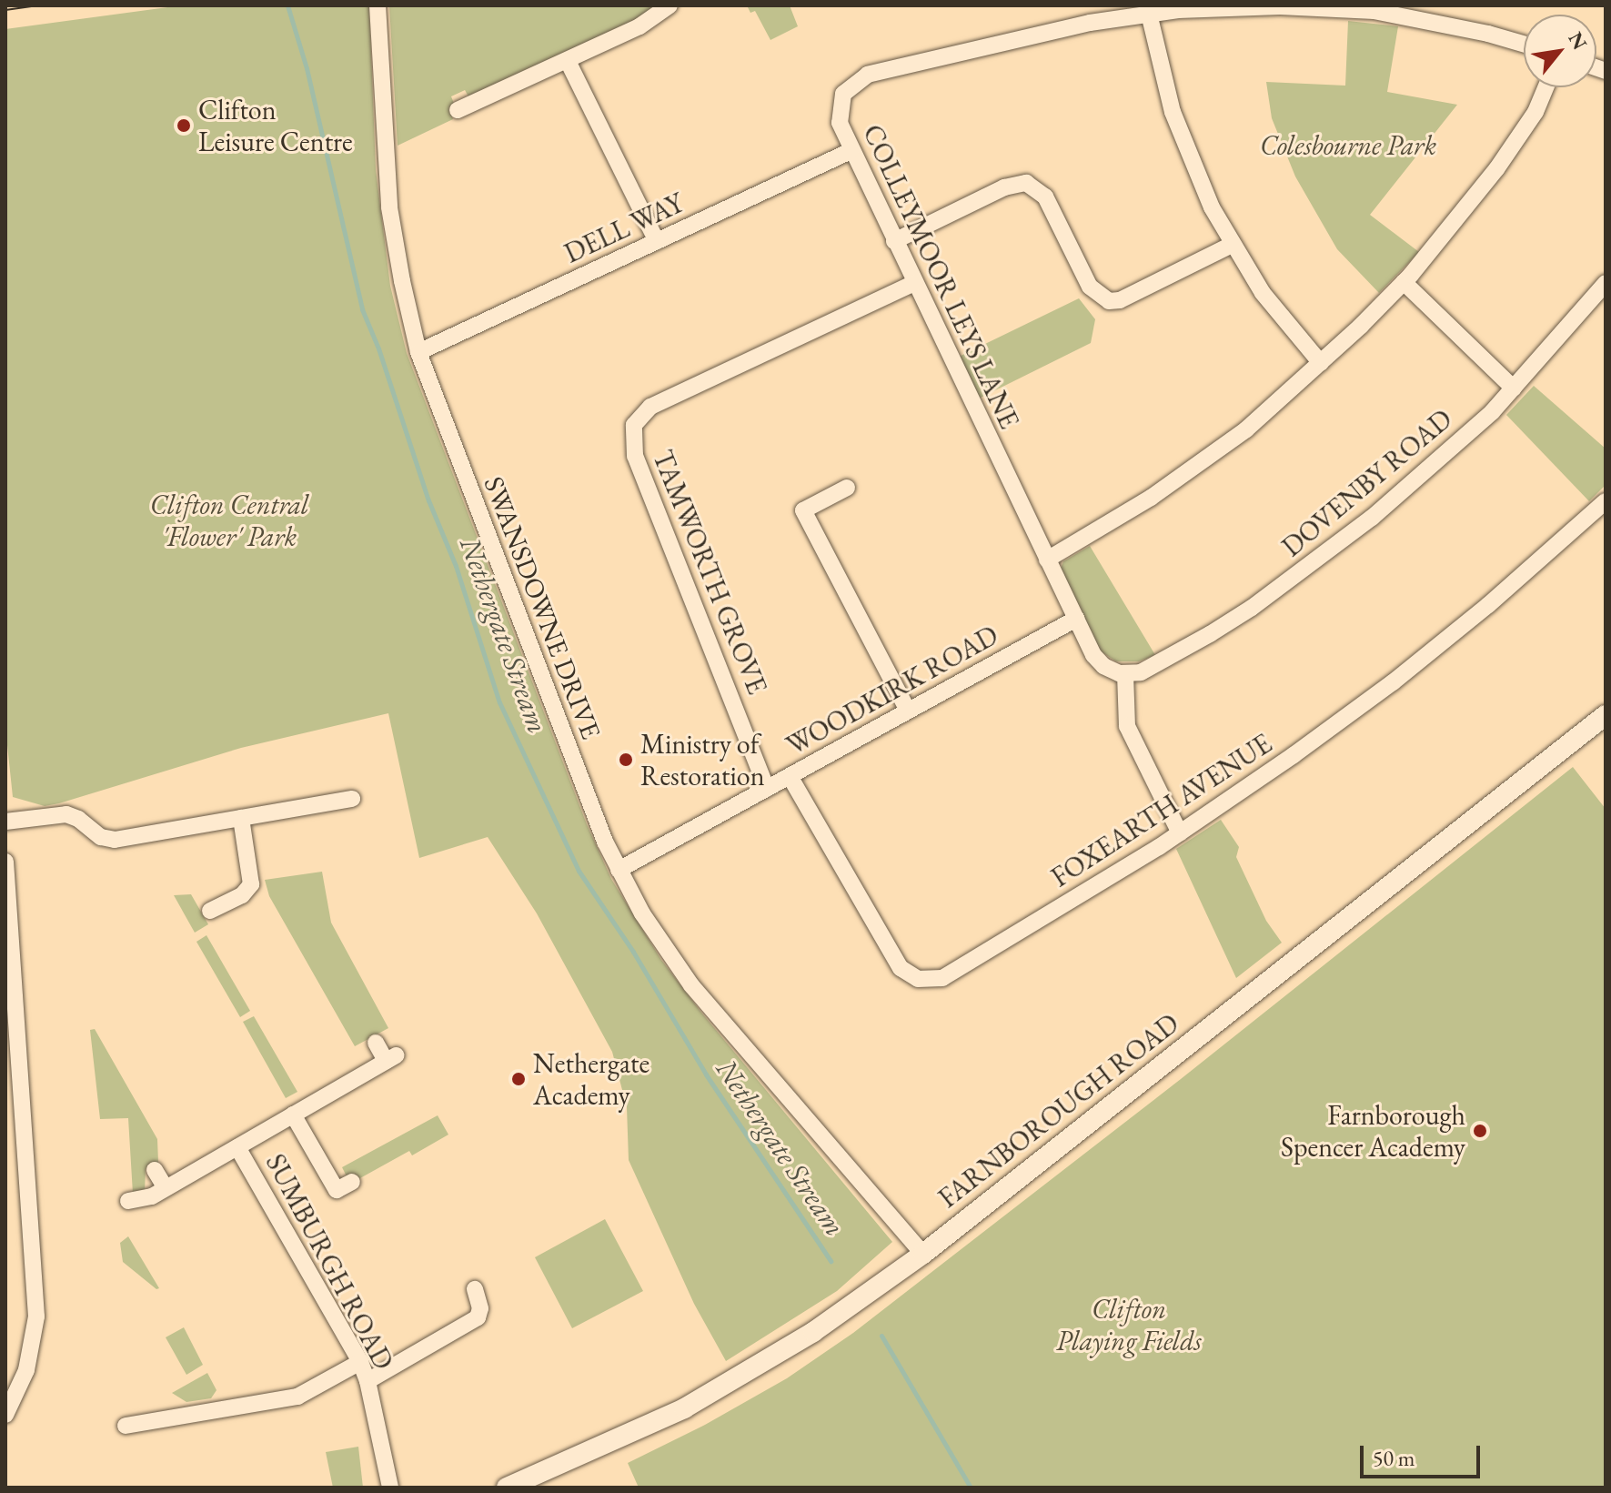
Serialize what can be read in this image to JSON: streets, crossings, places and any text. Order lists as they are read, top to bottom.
{
  "streets": {
    "street": [
      "DELL WAY",
      "COLLEYMOOR LEYS LANE",
      "DOVENBY ROAD",
      "TAMWORTH GROVE",
      "SWANSDOWNE DRIVE",
      "WOODKIRK ROAD",
      "FOXEARTH AVENUE",
      "FARNBOROUGH ROAD",
      "SUMBURGH ROAD"
    ]
  },
  "crossings": [
    ["DELL WAY", "COLLEYMOOR LEYS LANE"],
    ["DELL WAY", "SWANSDOWNE DRIVE"],
    ["COLLEYMOOR LEYS LANE", "DOVENBY ROAD"],
    ["COLLEYMOOR LEYS LANE", "TAMWORTH GROVE"],
    ["COLLEYMOOR LEYS LANE", "WOODKIRK ROAD"],
    ["TAMWORTH GROVE", "WOODKIRK ROAD"],
    ["SWANSDOWNE DRIVE", "WOODKIRK ROAD"],
    ["SWANSDOWNE DRIVE", "FARNBOROUGH ROAD"],
    ["WOODKIRK ROAD", "FOXEARTH AVENUE"]
  ],
  "water": ["Nethergate Stream"],
  "parks": ["Colesbourne Park", "Clifton Central 'Flower' Park", "Clifton Playing Fields"],
  "places": [
    "Clifton Leisure Centre",
    "Ministry of Restoration",
    "Nethergate Academy",
    "Farnborough Spencer Academy"
  ],
  "scale_bar": "50 m",
  "north": "top right"
}
